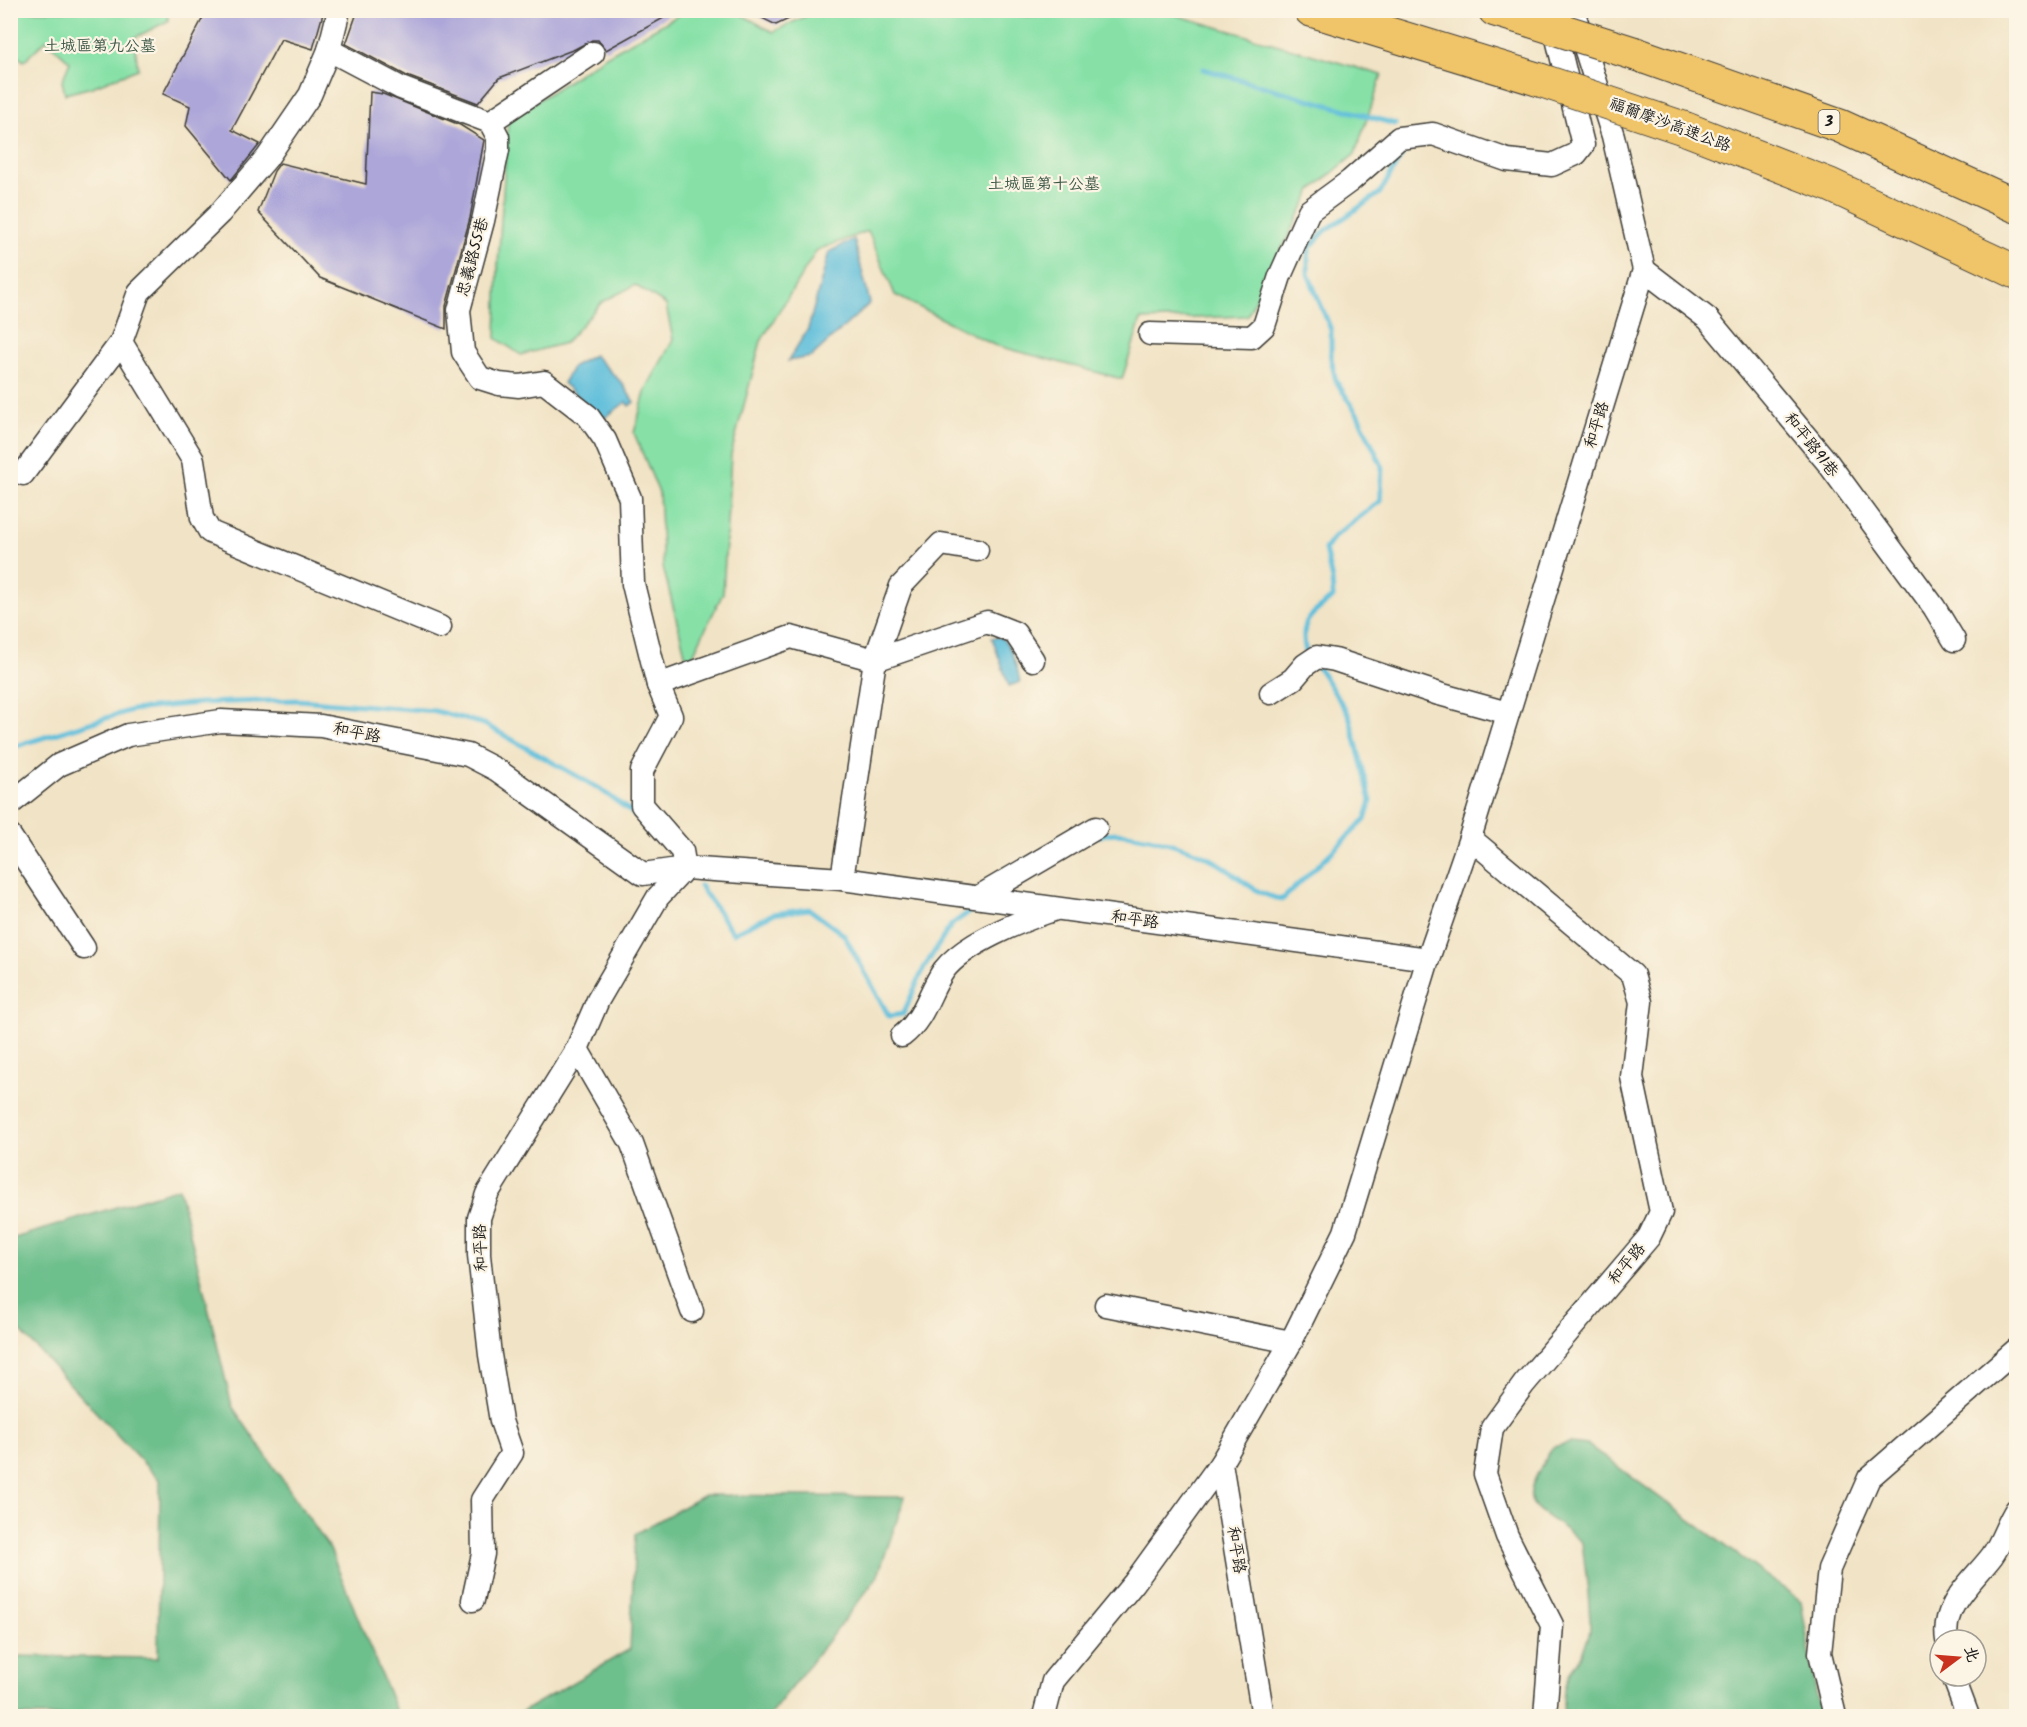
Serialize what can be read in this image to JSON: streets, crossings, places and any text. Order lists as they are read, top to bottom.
{
  "streets": {
    "highway": ["3", "福爾摩沙高速公路"],
    "street": ["忠義路55巷", "和平路", "和平路91巷"]
  },
  "crossings": [
    ["忠義路55巷", "和平路"],
    ["和平路", "和平路91巷"]
  ],
  "parks": ["土城區第九公墓", "土城區第十公墓"],
  "north": "right"
}
